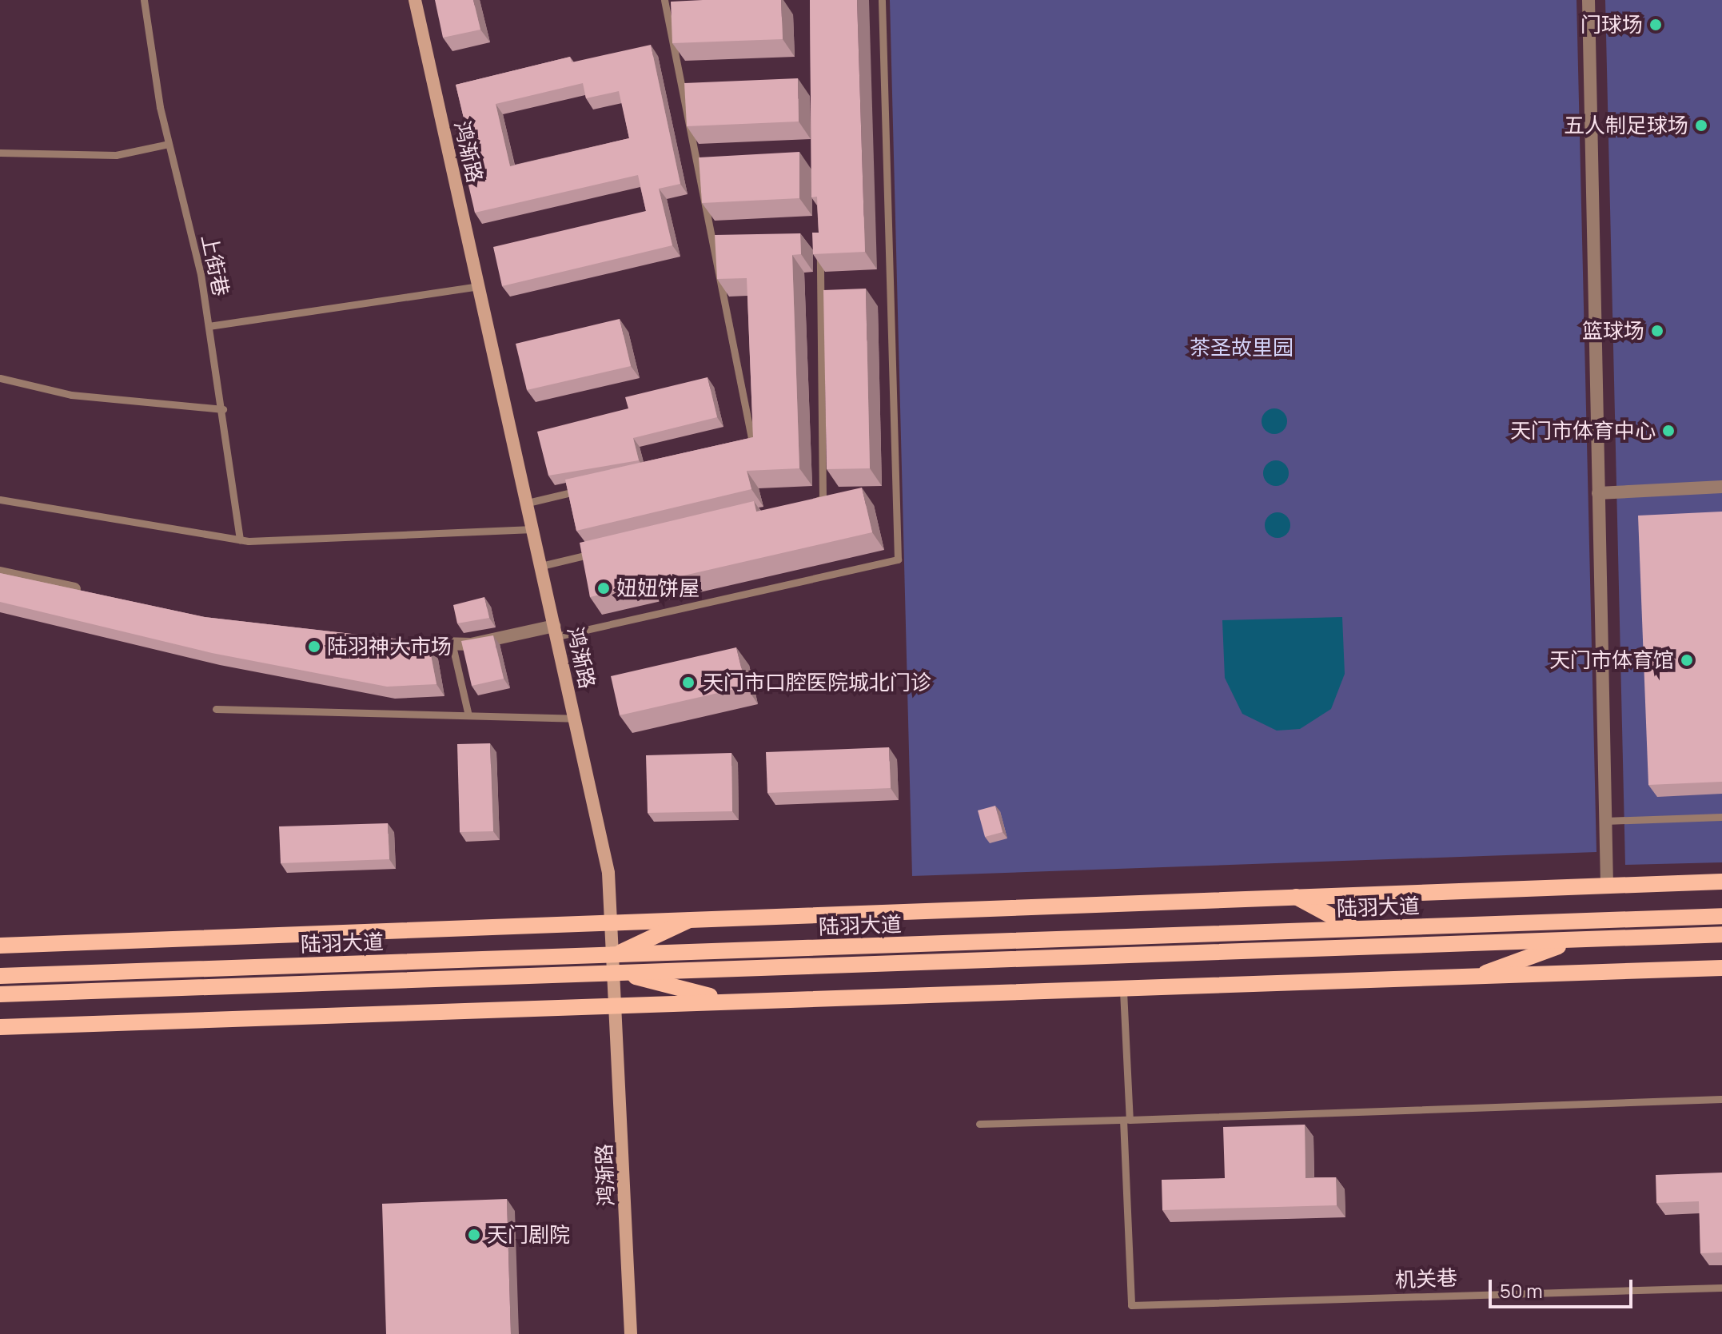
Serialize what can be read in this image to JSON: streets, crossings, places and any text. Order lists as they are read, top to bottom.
{
  "streets": {
    "main road": ["陆羽大道"],
    "street": ["鸿渐路"],
    "lane": ["上街巷", "机关巷"]
  },
  "crossings": [
    ["鸿渐路", "陆羽大道"]
  ],
  "parks": ["茶圣故里园"],
  "places": [
    "门球场",
    "五人制足球场",
    "篮球场",
    "天门市体育中心",
    "妞妞饼屋",
    "陆羽神大市场",
    "天门市体育馆",
    "天门市口腔医院城北门诊",
    "天门剧院"
  ],
  "scale_bar": "50 m"
}
